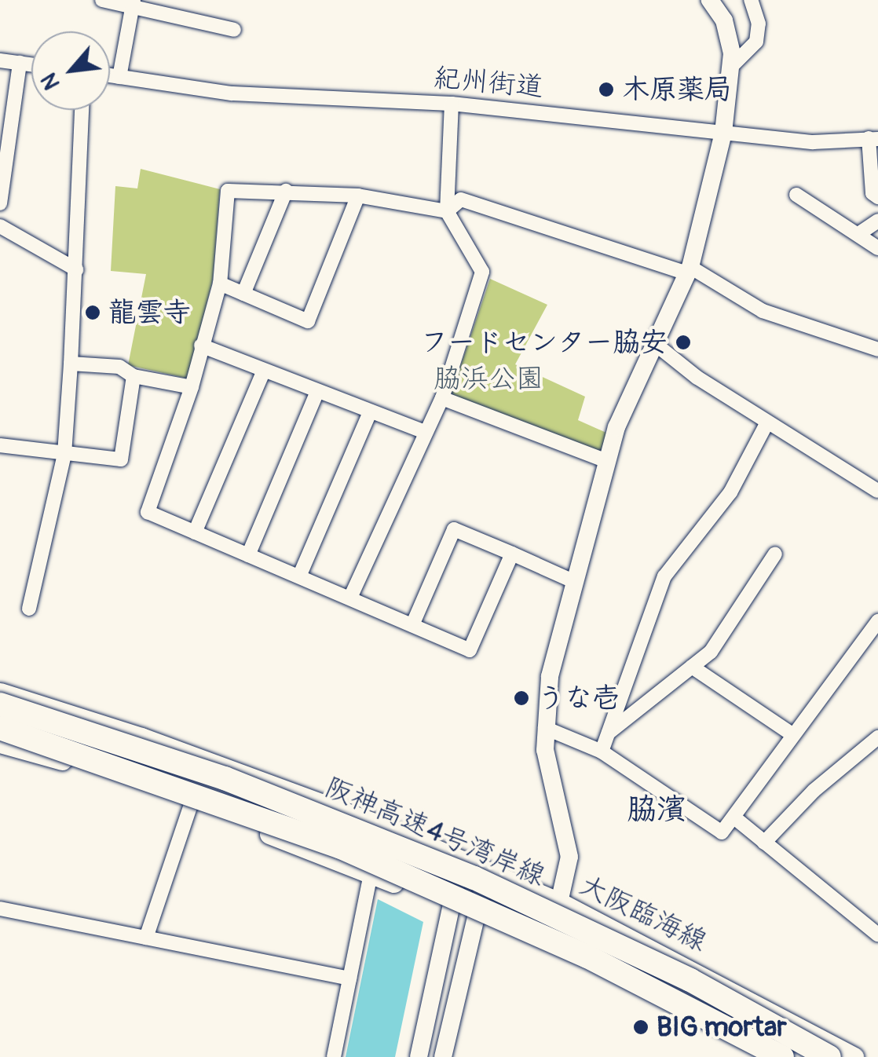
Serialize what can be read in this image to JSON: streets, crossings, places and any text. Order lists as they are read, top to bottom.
{
  "streets": {
    "highway": ["阪神高速4号湾岸線"],
    "main road": ["大阪臨海線"],
    "street": ["紀州街道"]
  },
  "districts": ["脇濱"],
  "parks": ["脇浜公園"],
  "places": [
    "木原薬局",
    "龍雲寺",
    "フードセンター脇安",
    "うな壱",
    "BIG mortar"
  ],
  "north": "bottom left"
}
